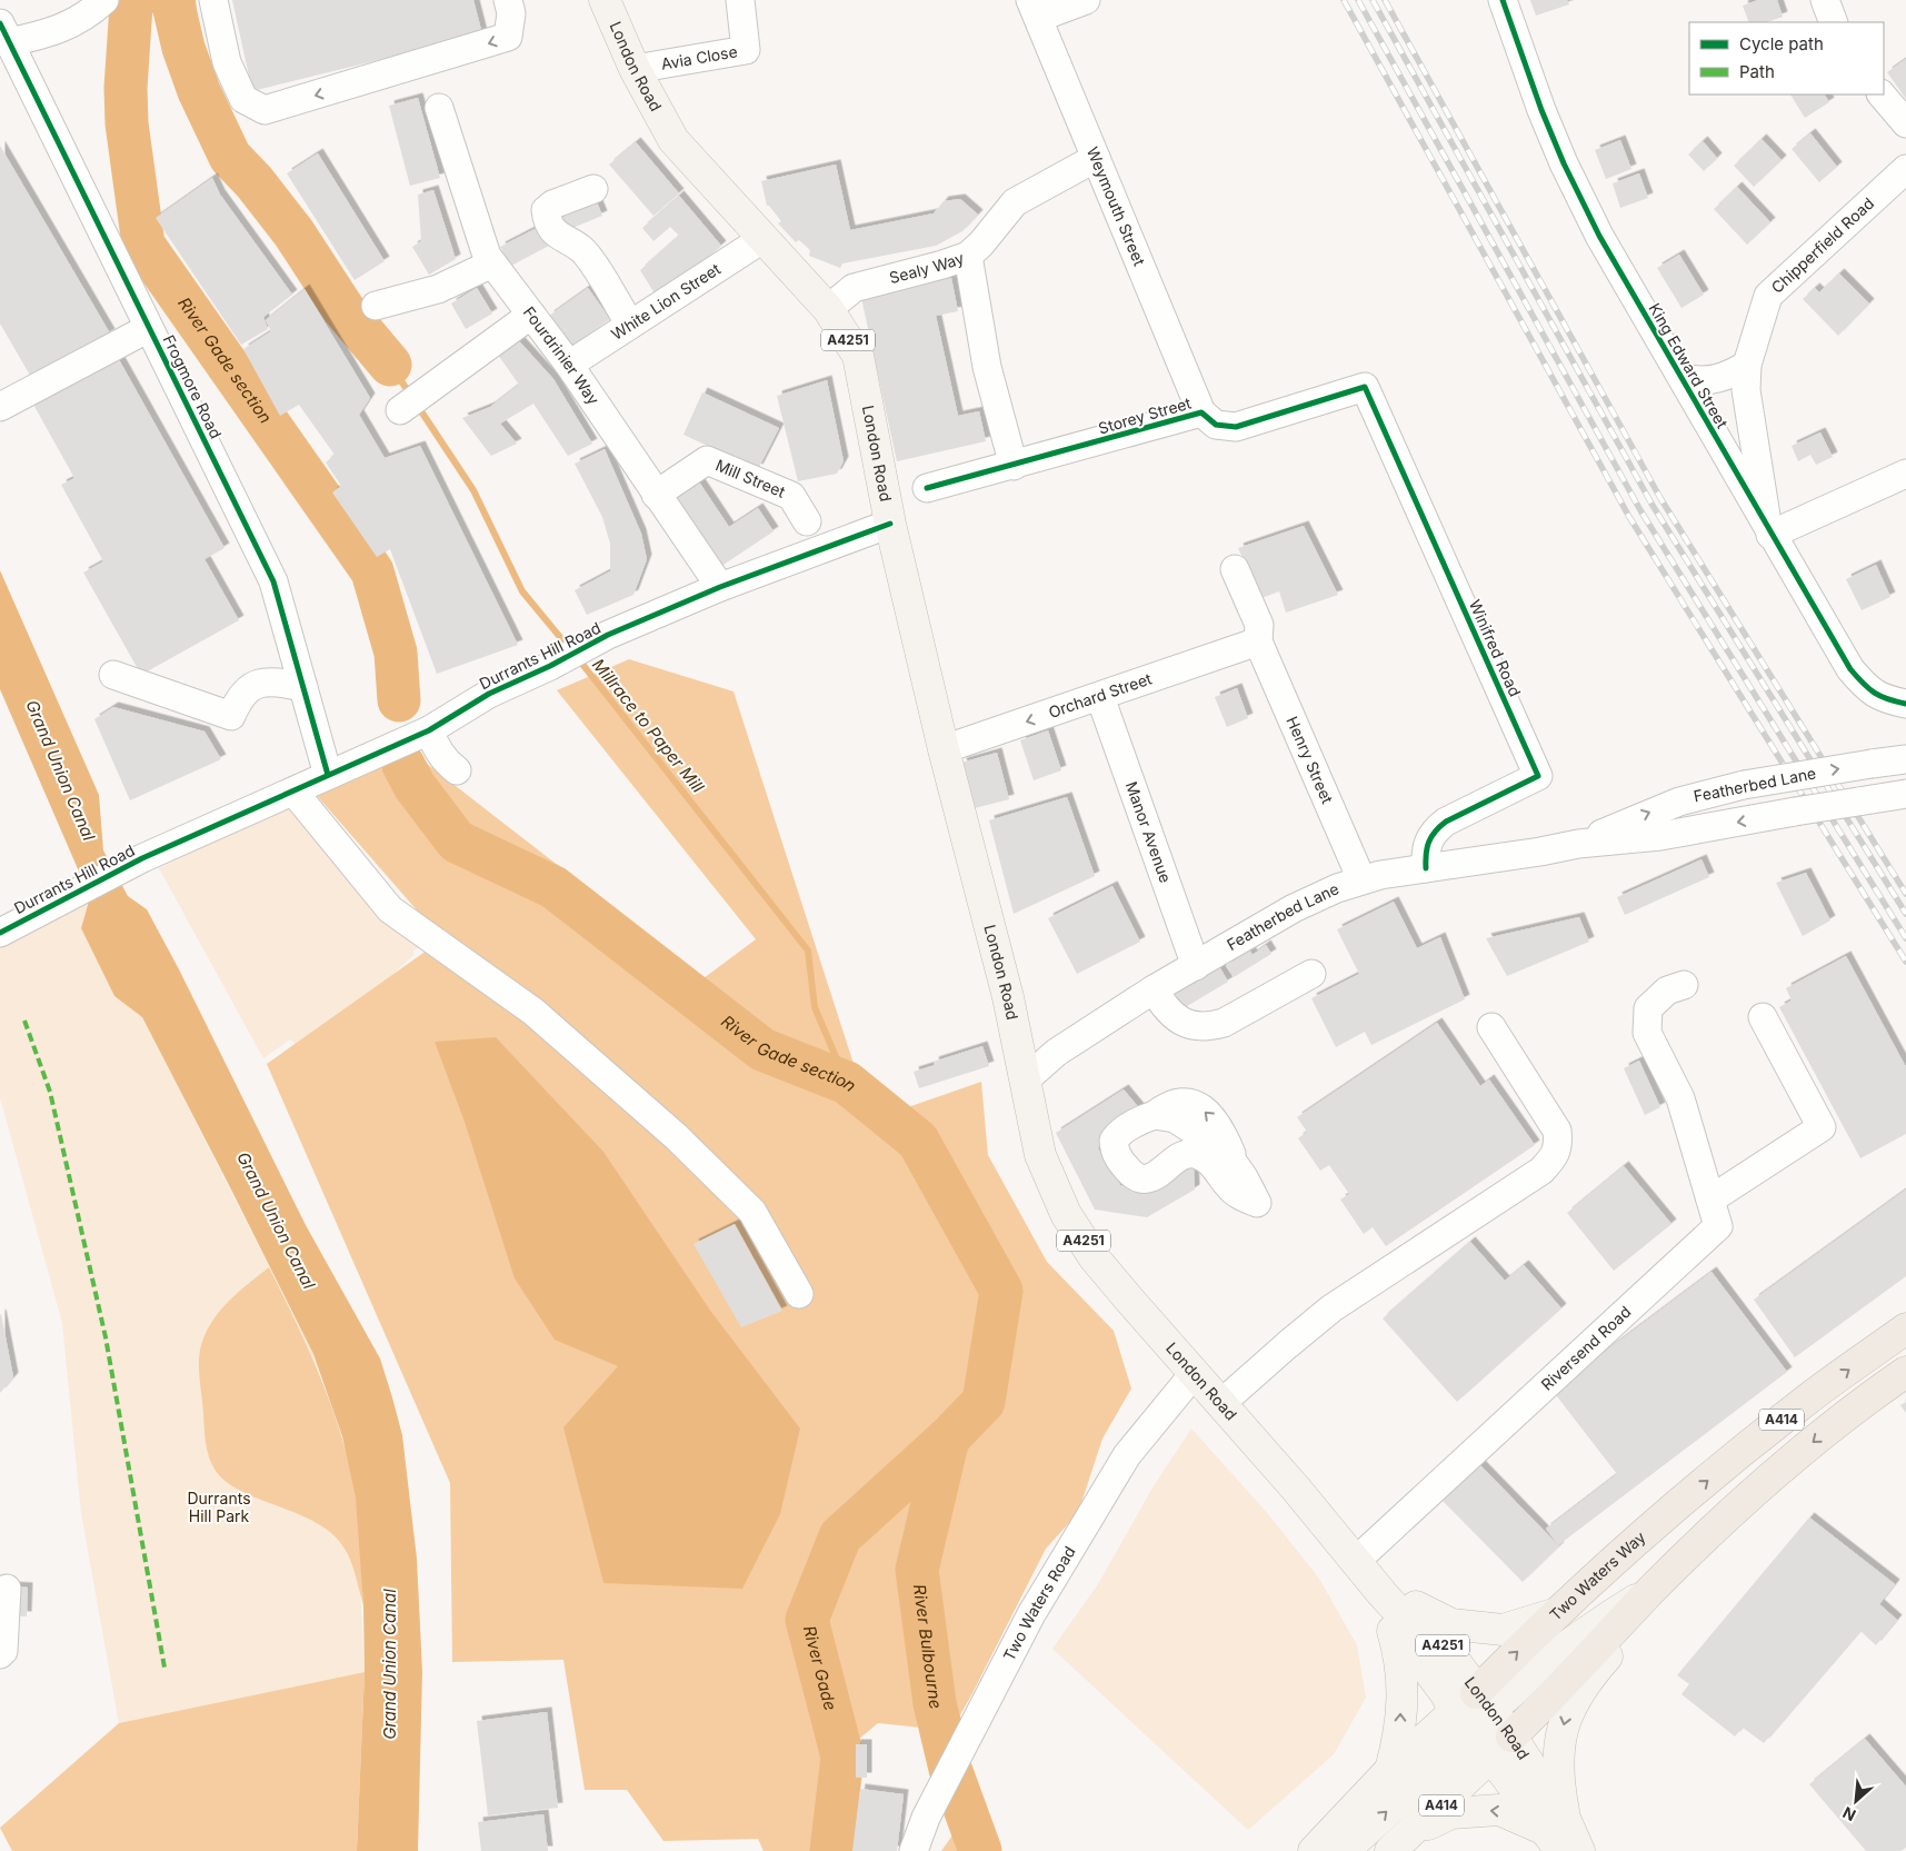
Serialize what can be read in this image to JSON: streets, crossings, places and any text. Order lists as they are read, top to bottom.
{
  "streets": {
    "highway": ["A414", "Two Waters Way"],
    "main road": ["London Road", "A4251"],
    "street": [
      "Avia Close",
      "Weymouth Street",
      "Chipperfield Road",
      "Sealy Way",
      "White Lion Street",
      "Fourdrinier Way",
      "King Edward Street",
      "Frogmore Road",
      "Storey Street",
      "Mill Street",
      "Winifred Road",
      "Durrants Hill Road",
      "Orchard Street",
      "Henry Street",
      "Featherbed Lane",
      "Manor Avenue",
      "Riversend Road",
      "Two Waters Road"
    ]
  },
  "crossings": [
    ["Avia Close", "London Road"],
    ["London Road", "Sealy Way"],
    ["London Road", "White Lion Street"],
    ["London Road", "Durrants Hill Road"],
    ["London Road", "Orchard Street"],
    ["London Road", "Featherbed Lane"],
    ["London Road", "Riversend Road"],
    ["London Road", "A414"],
    ["London Road", "Two Waters Way"],
    ["London Road", "Two Waters Road"],
    ["Weymouth Street", "Sealy Way"],
    ["Weymouth Street", "Storey Street"],
    ["Chipperfield Road", "King Edward Street"],
    ["White Lion Street", "Fourdrinier Way"],
    ["Fourdrinier Way", "Mill Street"],
    ["Fourdrinier Way", "Durrants Hill Road"],
    ["Frogmore Road", "Durrants Hill Road"],
    ["Storey Street", "Winifred Road"],
    ["Winifred Road", "Featherbed Lane"],
    ["Orchard Street", "Henry Street"],
    ["Orchard Street", "Manor Avenue"],
    ["Henry Street", "Featherbed Lane"],
    ["Featherbed Lane", "Manor Avenue"]
  ],
  "one_way": ["Orchard Street"],
  "water": [
    "River Gade section",
    "Millrace to Paper Mill",
    "Grand Union Canal",
    "River Bulbourne",
    "River Gade"
  ],
  "parks": ["Durrants Hill Park"],
  "legend": ["Cycle path", "Path"],
  "north": "bottom left"
}
